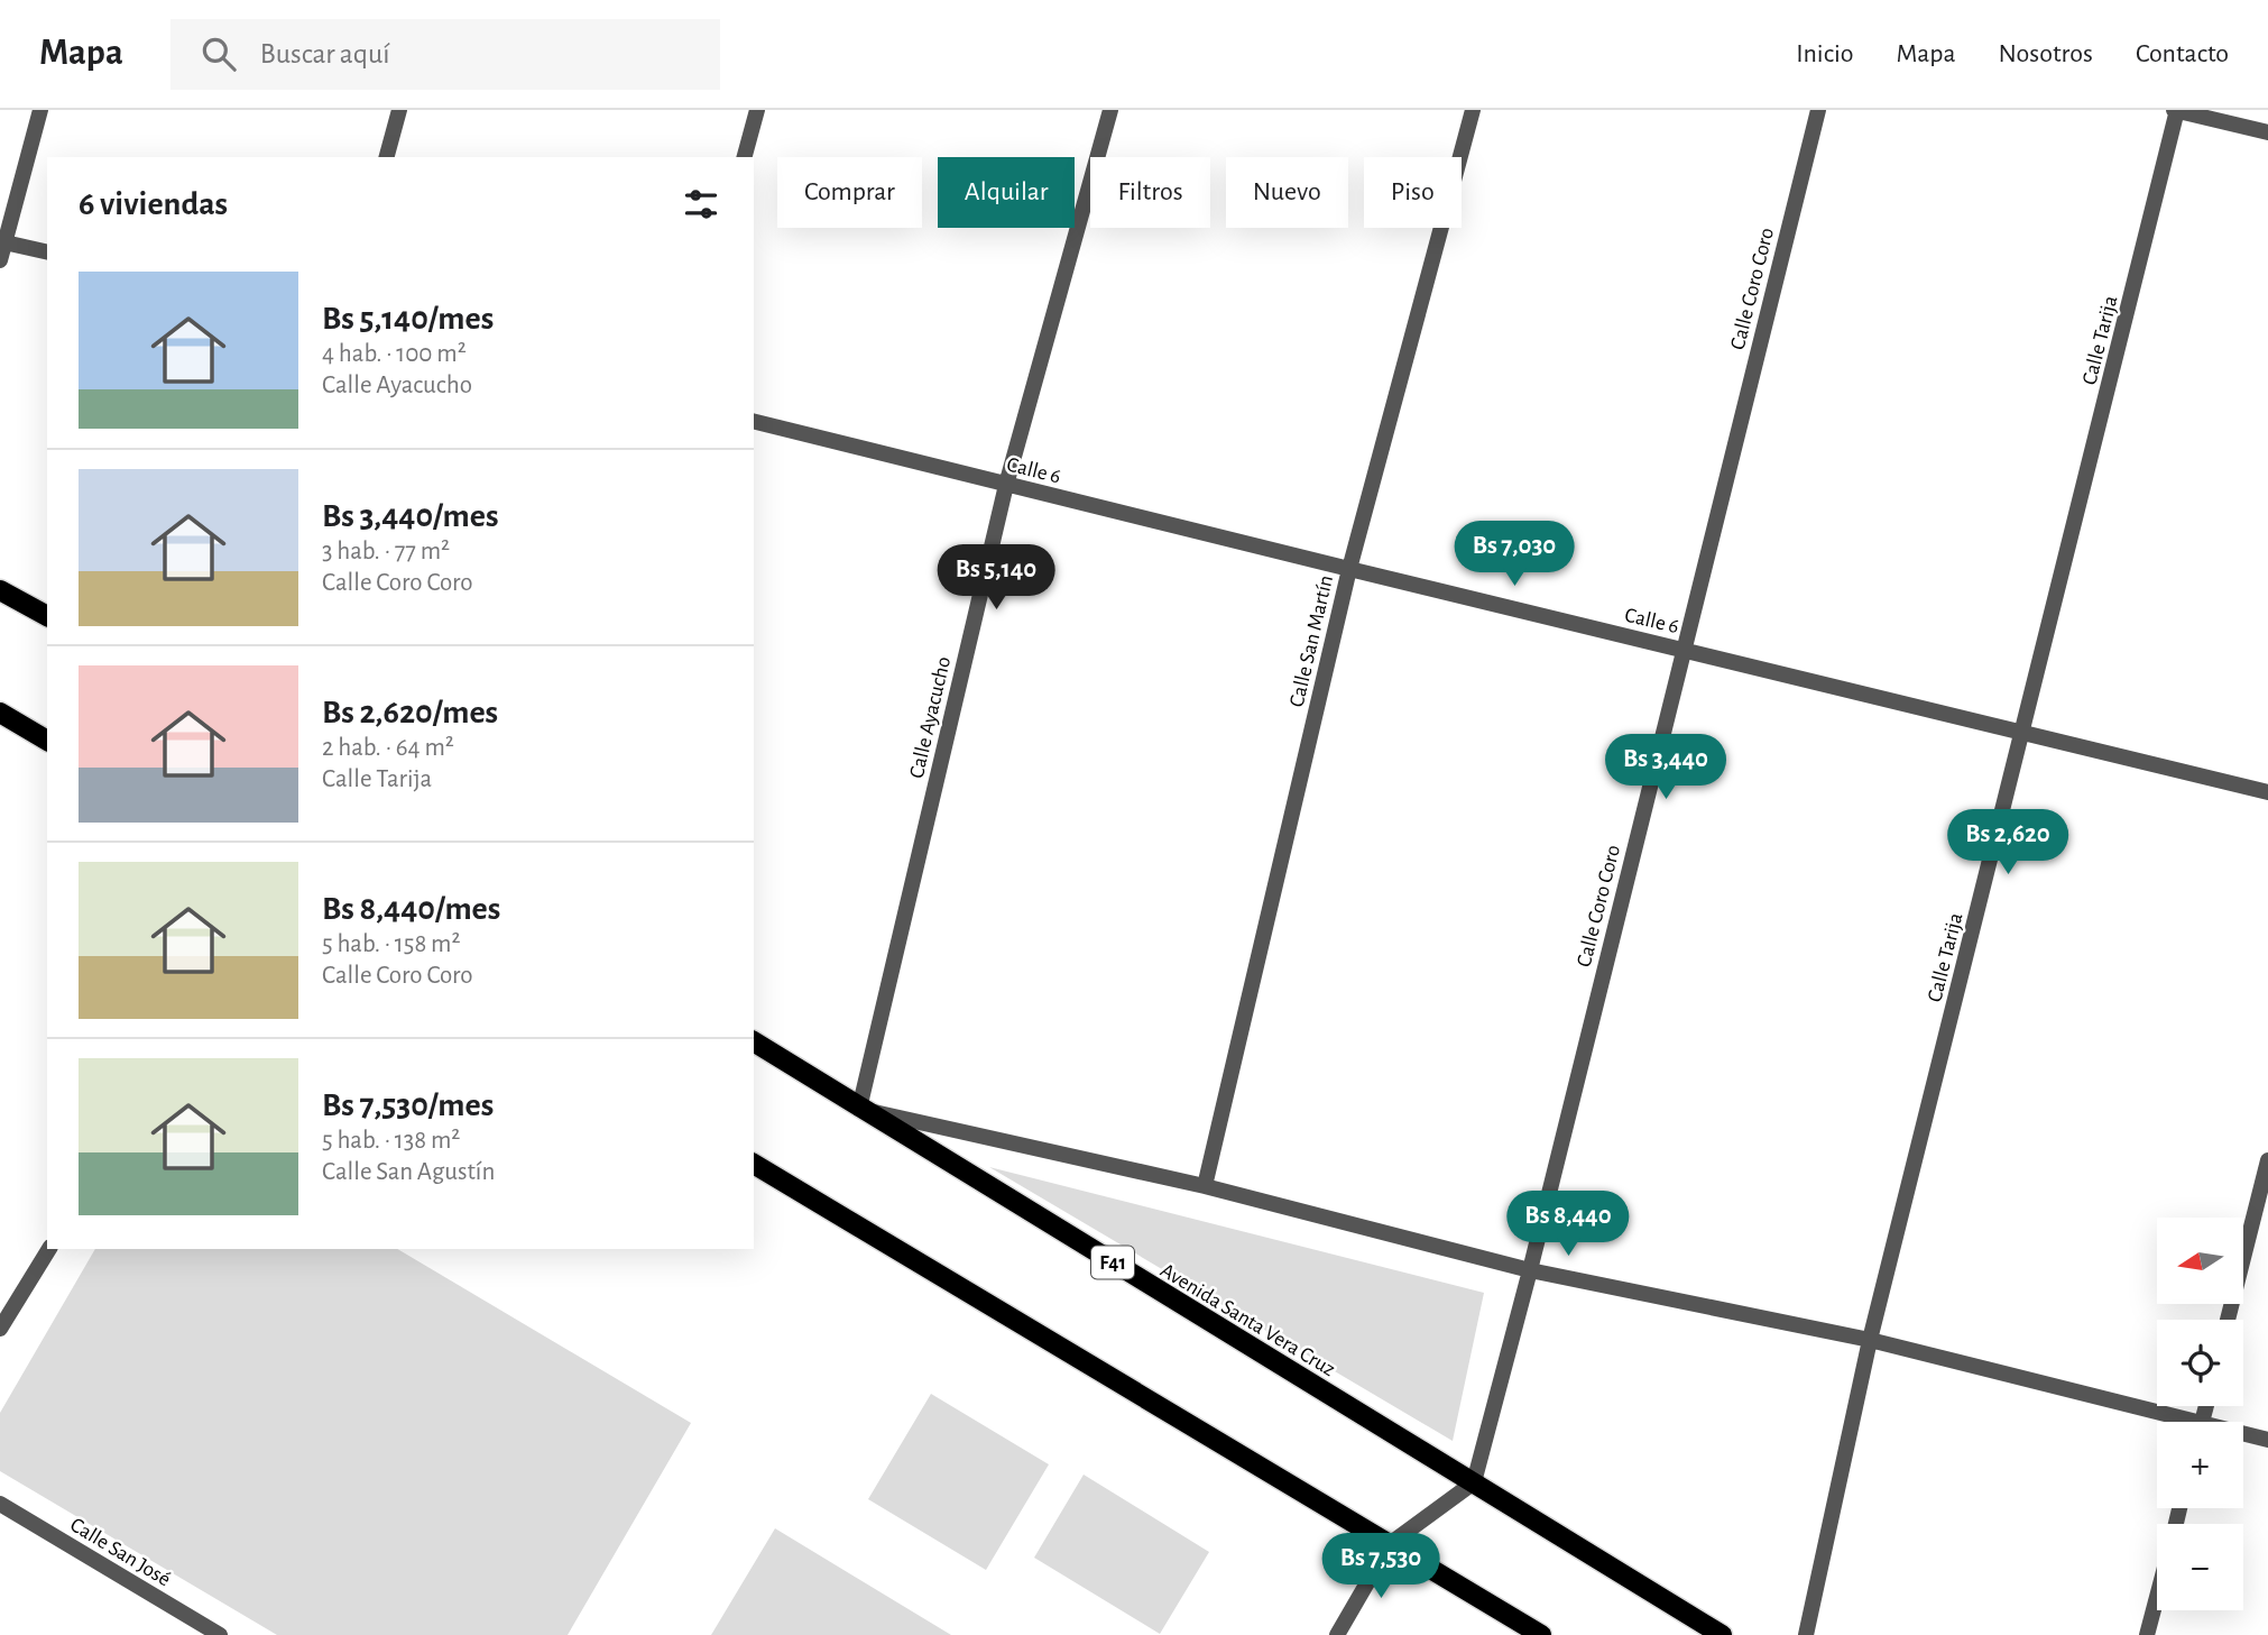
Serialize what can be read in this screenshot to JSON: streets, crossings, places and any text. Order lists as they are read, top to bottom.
{
  "streets": {
    "main road": ["F41", "Avenida Santa Vera Cruz"],
    "street": [
      "Calle Coro Coro",
      "Calle Tarija",
      "Calle 6",
      "Calle San Martín",
      "Calle Ayacucho",
      "Calle San José"
    ]
  },
  "crossings": [
    ["Calle Coro Coro", "Calle 6"],
    ["Calle Coro Coro", "Avenida Santa Vera Cruz"],
    ["Calle Tarija", "Calle 6"],
    ["Calle 6", "Calle San Martín"],
    ["Calle 6", "Calle Ayacucho"],
    ["Calle Ayacucho", "Avenida Santa Vera Cruz"]
  ],
  "north": "left",
  "page": {
    "header": "Mapa",
    "search": "Buscar aquí",
    "nav": [
      "Inicio",
      "Mapa",
      "Nosotros",
      "Contacto"
    ],
    "chip": [
      "Comprar",
      "Alquilar",
      "Filtros",
      "Nuevo",
      "Piso"
    ],
    "heading": "6 viviendas",
    "list": [
      {
        "name": "Bs 5,140/mes",
        "note": "4 hab. · 100 m² · Calle Ayacucho"
      },
      {
        "name": "Bs 3,440/mes",
        "note": "3 hab. · 77 m² · Calle Coro Coro"
      },
      {
        "name": "Bs 2,620/mes",
        "note": "2 hab. · 64 m² · Calle Tarija"
      },
      {
        "name": "Bs 8,440/mes",
        "note": "5 hab. · 158 m² · Calle Coro Coro"
      },
      {
        "name": "Bs 7,530/mes",
        "note": "5 hab. · 138 m² · Calle San Agustín"
      }
    ],
    "price": [
      "Bs 7,030",
      "Bs 5,140",
      "Bs 3,440",
      "Bs 2,620",
      "Bs 8,440",
      "Bs 7,530"
    ],
    "map_buttons": ["+", "−"]
  }
}
